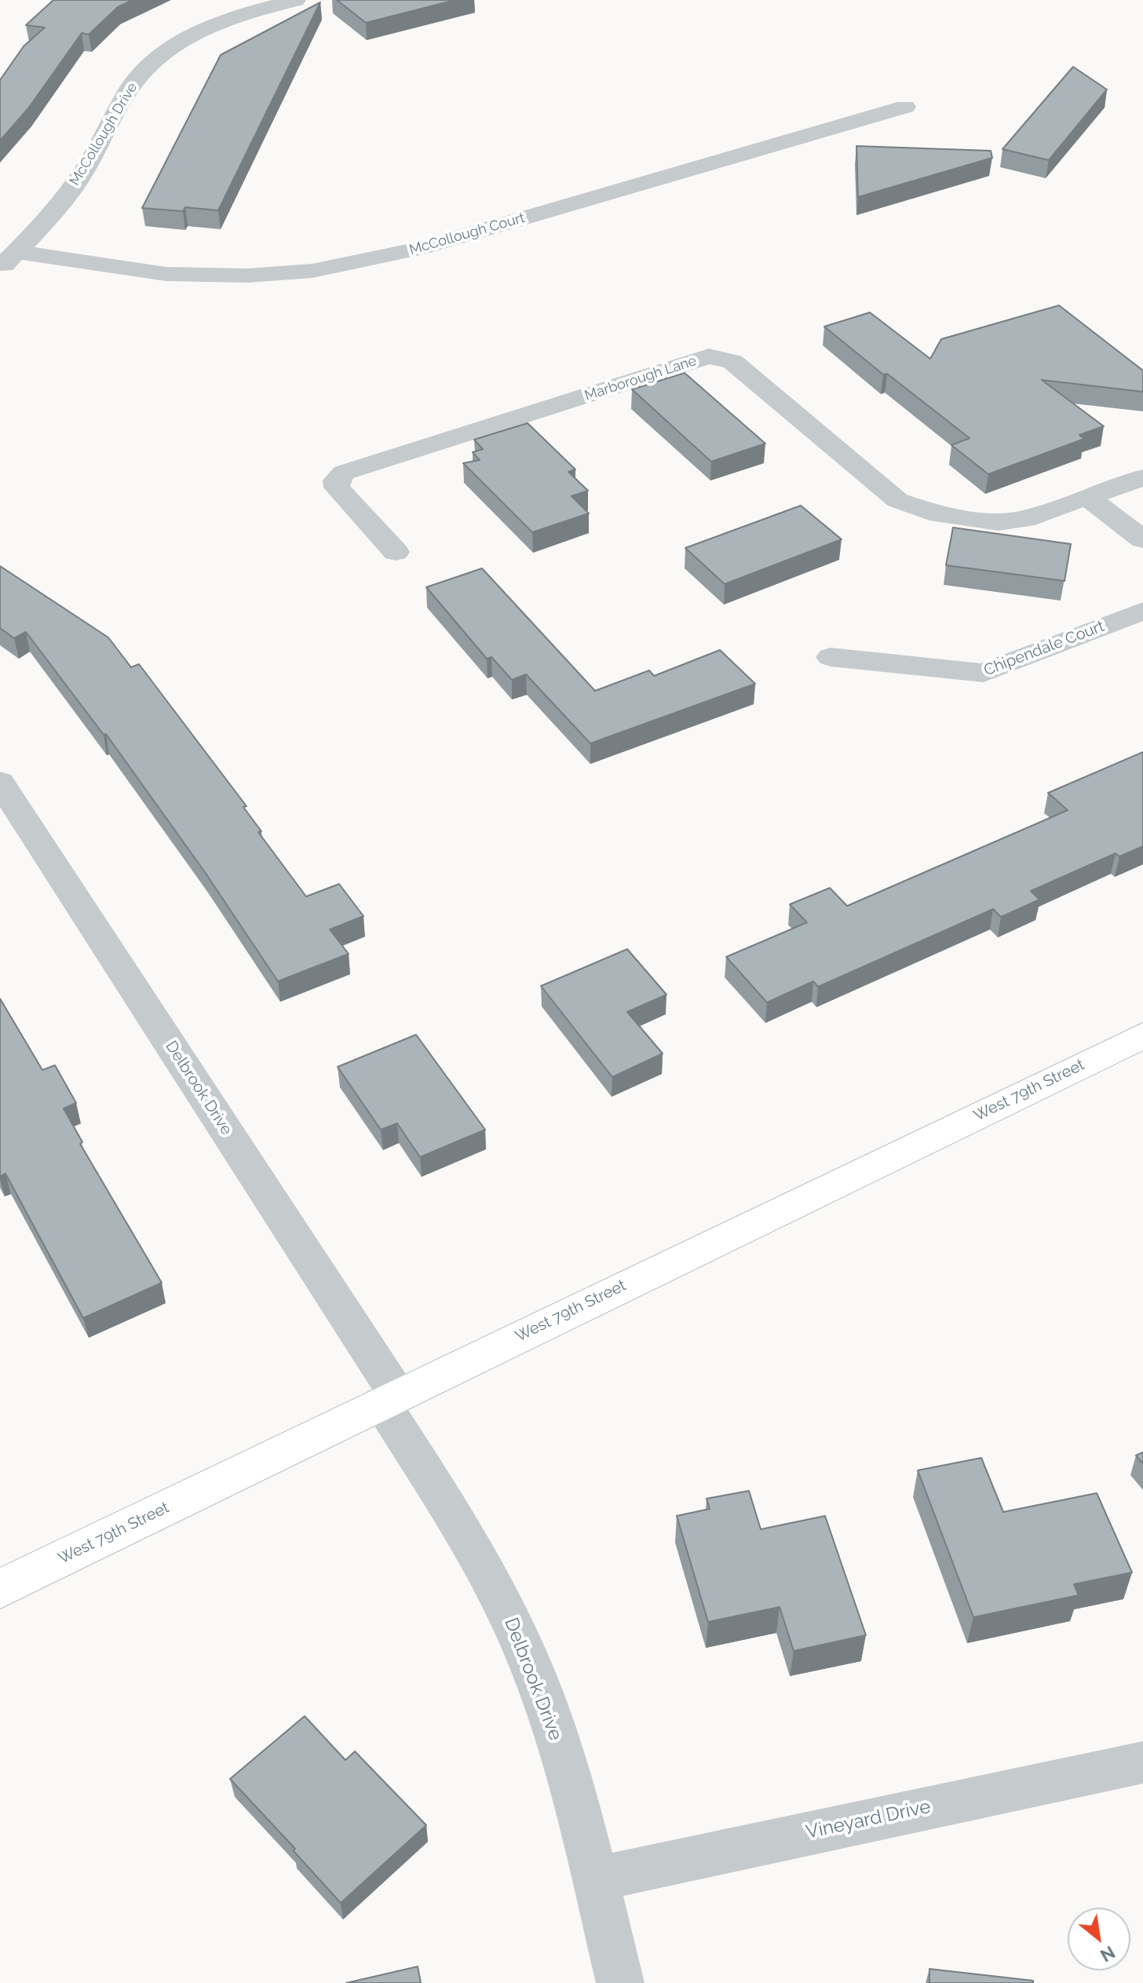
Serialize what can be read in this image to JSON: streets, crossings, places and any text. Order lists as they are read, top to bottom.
{
  "streets": {
    "main road": ["West 79th Street"],
    "street": [
      "McCollough Drive",
      "McCollough Court",
      "Marborough Lane",
      "Chipendale Court",
      "Delbrook Drive",
      "Vineyard Drive"
    ]
  },
  "crossings": [
    ["McCollough Drive", "McCollough Court"],
    ["Delbrook Drive", "West 79th Street"],
    ["Delbrook Drive", "Vineyard Drive"]
  ],
  "north": "bottom right"
}
